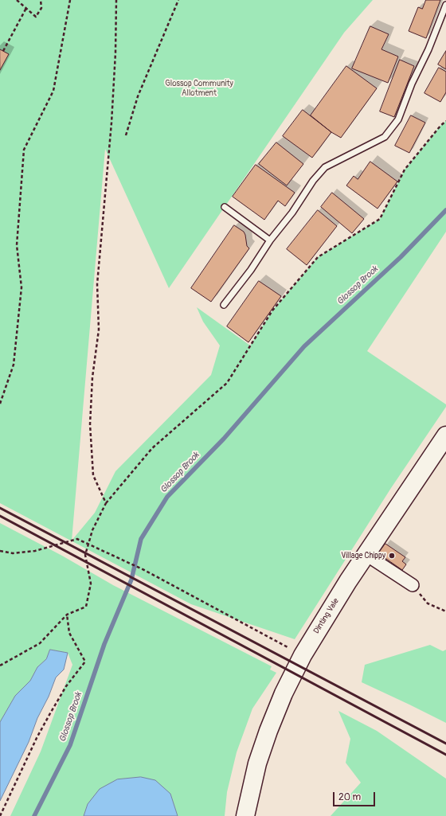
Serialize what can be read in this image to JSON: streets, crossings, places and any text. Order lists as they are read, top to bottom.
{
  "streets": {
    "main road": ["Dinting Vale"]
  },
  "water": ["Glossop Brook"],
  "parks": ["Glossop Community Allotment"],
  "places": ["Village Chippy"],
  "scale_bar": "20 m"
}
